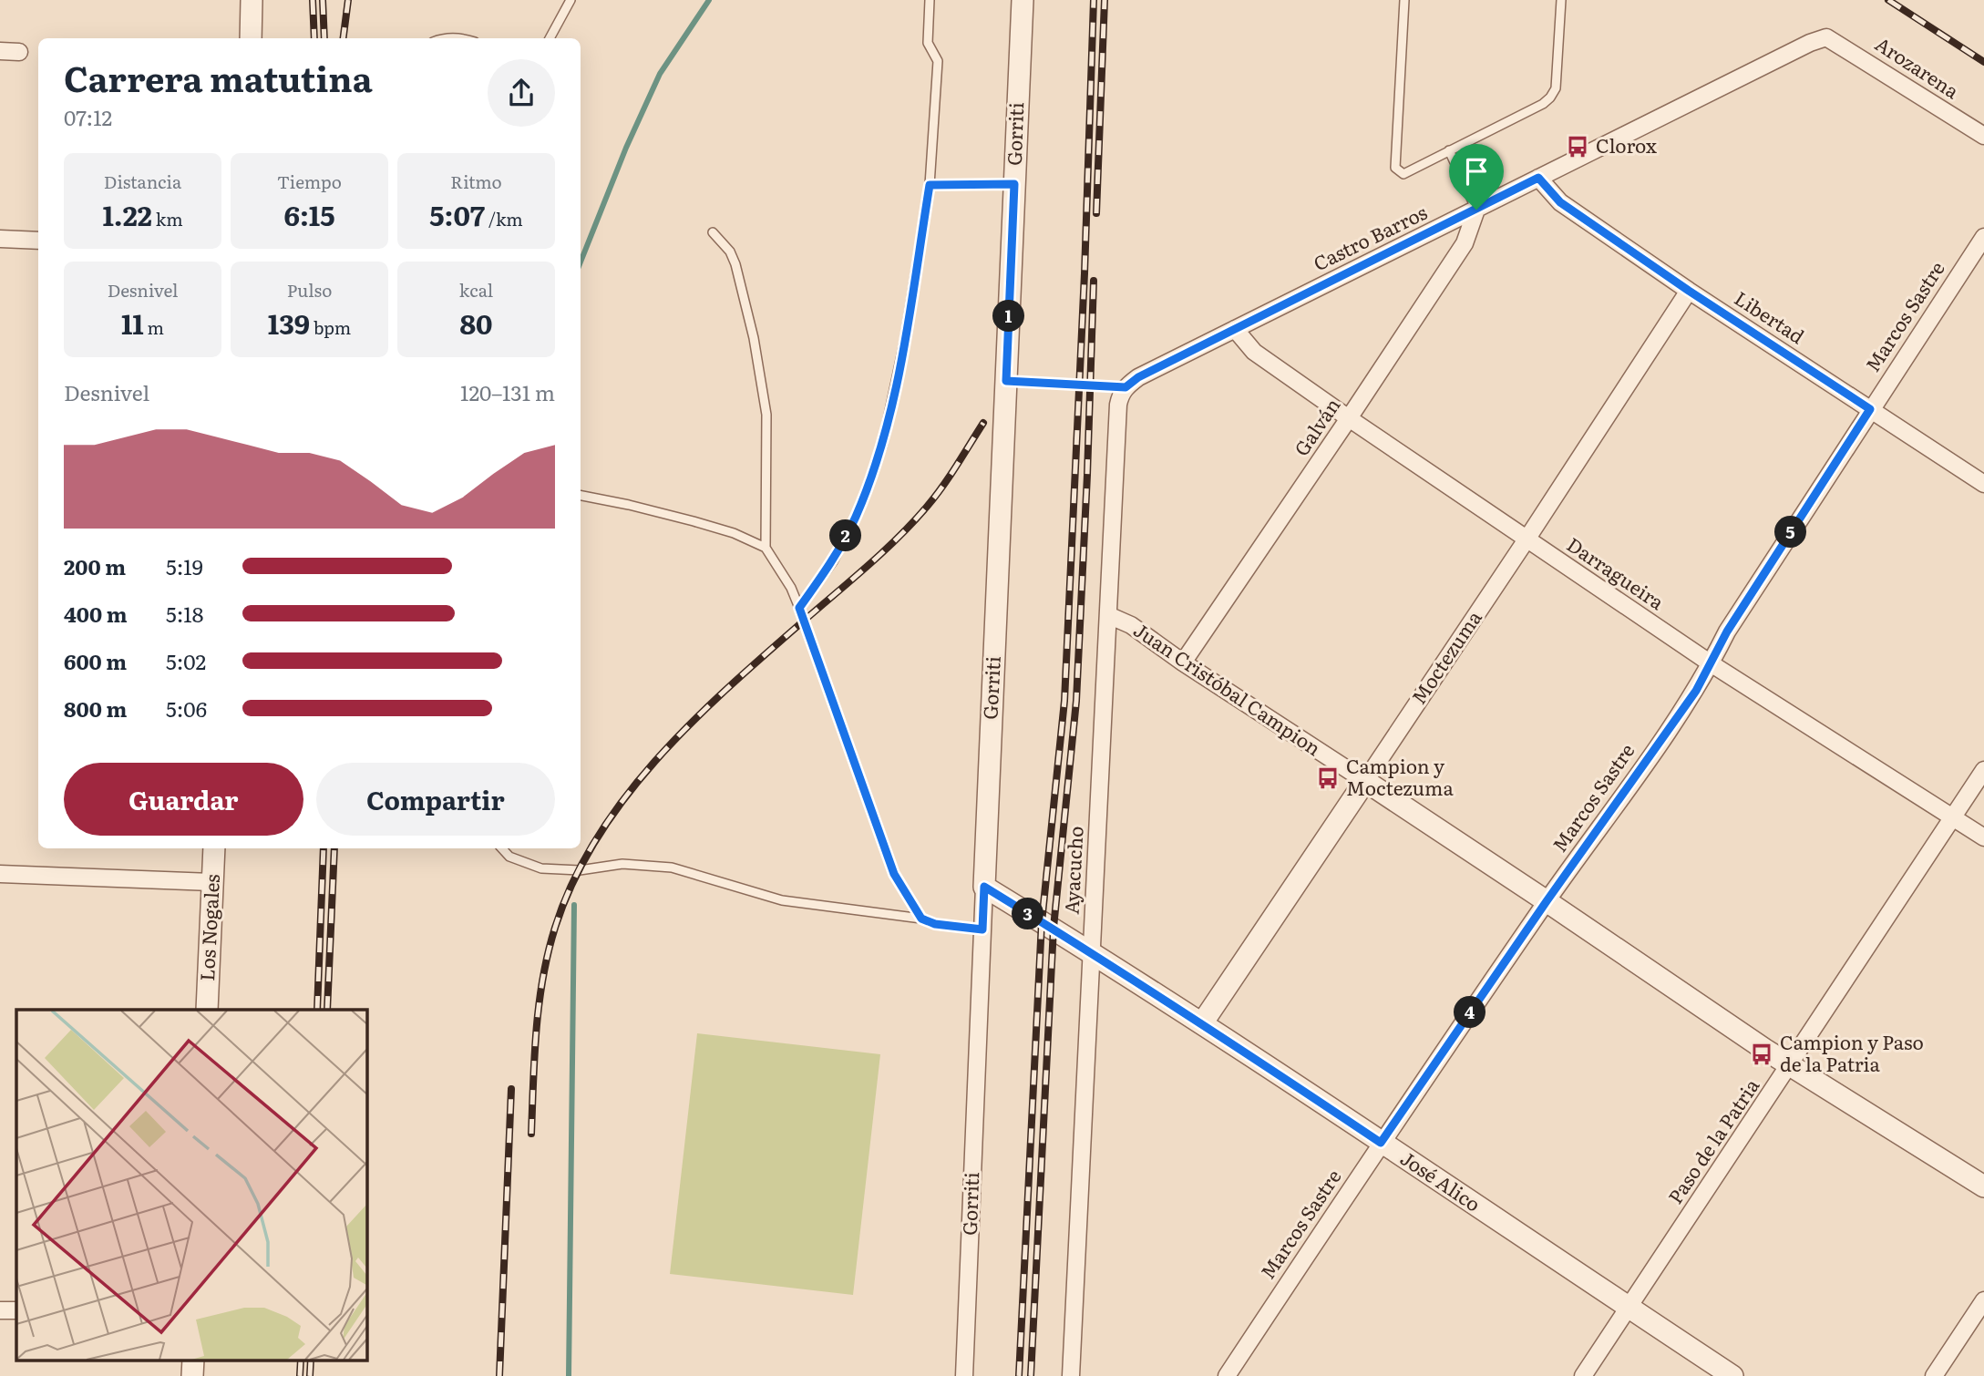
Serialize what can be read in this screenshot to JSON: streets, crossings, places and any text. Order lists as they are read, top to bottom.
{
  "streets": {
    "street": [
      "Arozarena",
      "Gorriti",
      "Castro Barros",
      "Marcos Sastre",
      "Libertad",
      "Galván",
      "Darragueira",
      "Moctezuma",
      "Juan Cristóbal Campion",
      "Ayacucho",
      "Los Nogales",
      "Paso de la Patria",
      "José Alico"
    ]
  },
  "crossings": [
    ["Arozarena", "Castro Barros"],
    ["Gorriti", "José Alico"],
    ["Castro Barros", "Libertad"],
    ["Castro Barros", "Galván"],
    ["Castro Barros", "Darragueira"],
    ["Castro Barros", "Ayacucho"],
    ["Marcos Sastre", "Libertad"],
    ["Marcos Sastre", "Darragueira"],
    ["Marcos Sastre", "Juan Cristóbal Campion"],
    ["Marcos Sastre", "José Alico"],
    ["Libertad", "Moctezuma"],
    ["Galván", "Darragueira"],
    ["Galván", "Juan Cristóbal Campion"],
    ["Darragueira", "Moctezuma"],
    ["Darragueira", "Paso de la Patria"],
    ["Moctezuma", "Juan Cristóbal Campion"],
    ["Moctezuma", "José Alico"],
    ["Juan Cristóbal Campion", "Ayacucho"],
    ["Juan Cristóbal Campion", "Paso de la Patria"],
    ["Ayacucho", "José Alico"],
    ["Paso de la Patria", "José Alico"]
  ],
  "places": {
    "bus stop": ["Clorox", "Campion y Moctezuma", "Campion y Paso de la Patria"]
  },
  "page": {
    "heading": ["Carrera matutina", "07:12"],
    "stats": [
      ["Distancia", "1.22 km"],
      ["Tiempo", "6:15"],
      ["Ritmo", "5:07 /km"],
      ["Desnivel", "11 m"],
      ["Pulso", "139 bpm"],
      ["kcal", "80"]
    ],
    "pins": [
      "1",
      "5",
      "2",
      "3",
      "4"
    ],
    "chart": ["Desnivel", "120–131 m"],
    "list": [
      {
        "name": "200 m",
        "note": "5:19"
      },
      {
        "name": "400 m",
        "note": "5:18"
      },
      {
        "name": "600 m",
        "note": "5:02"
      },
      {
        "name": "800 m",
        "note": "5:06"
      }
    ],
    "buttons": ["Guardar", "Compartir"]
  }
}
